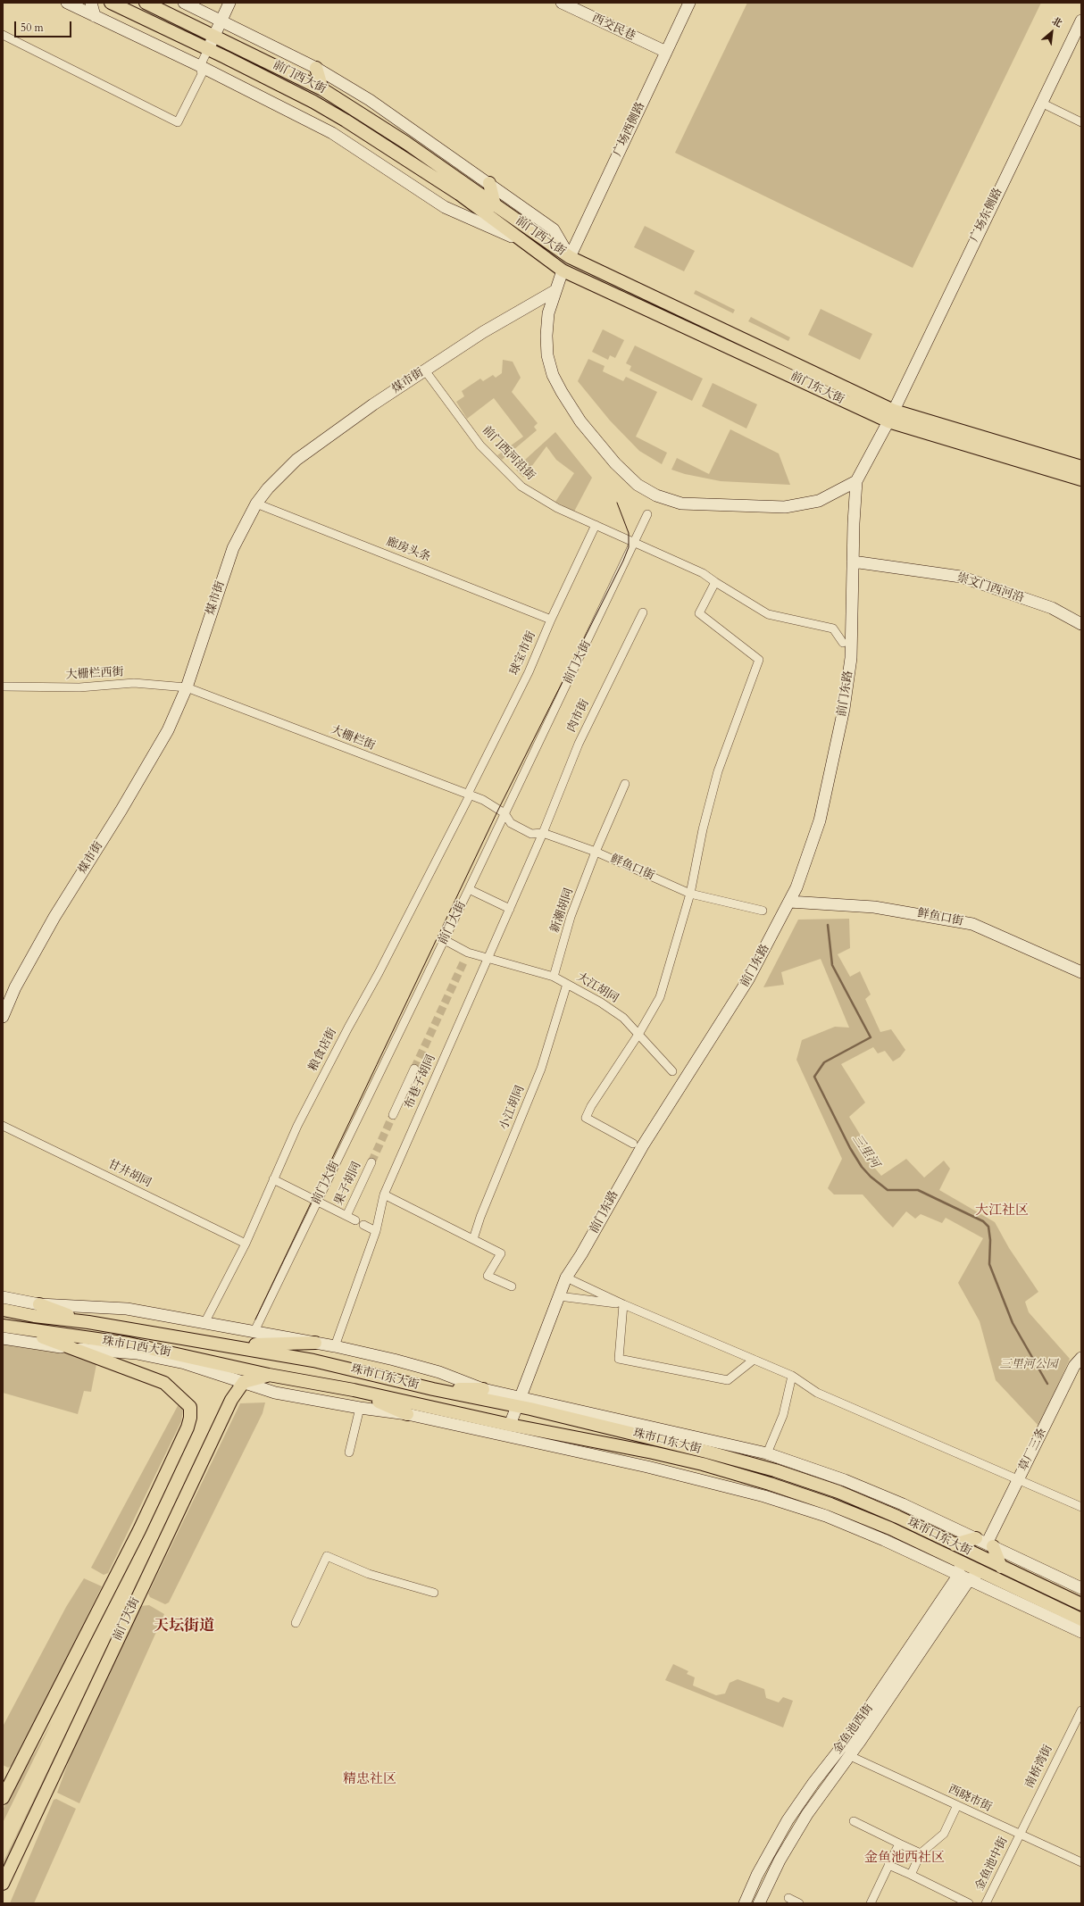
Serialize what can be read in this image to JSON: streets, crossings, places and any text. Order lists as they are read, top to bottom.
{
  "streets": {
    "main road": [
      "前门西大街",
      "前门东大街",
      "前门大街",
      "珠市口西大街",
      "珠市口东大街"
    ],
    "street": [
      "西交民巷",
      "广场西侧路",
      "广场东侧路",
      "煤市街",
      "前门西河沿街",
      "廊房头条",
      "崇文门西河沿",
      "球宝市街",
      "大栅栏西街",
      "前门东路",
      "肉市街",
      "大栅栏街",
      "鲜鱼口街",
      "新潮胡同",
      "大江胡同",
      "粮食店街",
      "布巷子胡同",
      "小江胡同",
      "甘井胡同",
      "果子胡同",
      "草厂三条",
      "金鱼池西街",
      "南桥湾街",
      "西晓市街",
      "金鱼池中街"
    ]
  },
  "crossings": [
    ["西交民巷", "广场西侧路"],
    ["前门西大街", "广场西侧路"],
    ["前门西大街", "前门东大街"],
    ["广场西侧路", "前门东大街"],
    ["广场东侧路", "前门东大街"],
    ["广场东侧路", "前门东路"],
    ["煤市街", "前门西河沿街"],
    ["煤市街", "廊房头条"],
    ["煤市街", "大栅栏西街"],
    ["煤市街", "大栅栏街"],
    ["前门西河沿街", "球宝市街"],
    ["前门西河沿街", "前门大街"],
    ["廊房头条", "球宝市街"],
    ["崇文门西河沿", "前门东路"],
    ["球宝市街", "大栅栏街"],
    ["球宝市街", "粮食店街"],
    ["前门大街", "大栅栏街"],
    ["前门大街", "鲜鱼口街"],
    ["前门大街", "大江胡同"],
    ["前门大街", "珠市口西大街"],
    ["前门大街", "珠市口东大街"],
    ["大栅栏西街", "大栅栏街"],
    ["前门东路", "鲜鱼口街"],
    ["前门东路", "珠市口东大街"],
    ["肉市街", "鲜鱼口街"],
    ["肉市街", "布巷子胡同"],
    ["大栅栏街", "鲜鱼口街"],
    ["大栅栏街", "粮食店街"],
    ["鲜鱼口街", "新潮胡同"],
    ["鲜鱼口街", "布巷子胡同"],
    ["新潮胡同", "大江胡同"],
    ["大江胡同", "布巷子胡同"],
    ["大江胡同", "小江胡同"],
    ["粮食店街", "甘井胡同"],
    ["布巷子胡同", "珠市口东大街"],
    ["珠市口西大街", "珠市口东大街"],
    ["珠市口东大街", "草厂三条"],
    ["金鱼池西街", "西晓市街"],
    ["南桥湾街", "西晓市街"],
    ["南桥湾街", "金鱼池中街"],
    ["西晓市街", "金鱼池中街"]
  ],
  "districts": [
    "大江社区",
    "天坛街道",
    "精忠社区",
    "金鱼池西社区"
  ],
  "water": ["三里河"],
  "parks": ["三里河公园"],
  "scale_bar": "50 m",
  "north": "top right"
}
